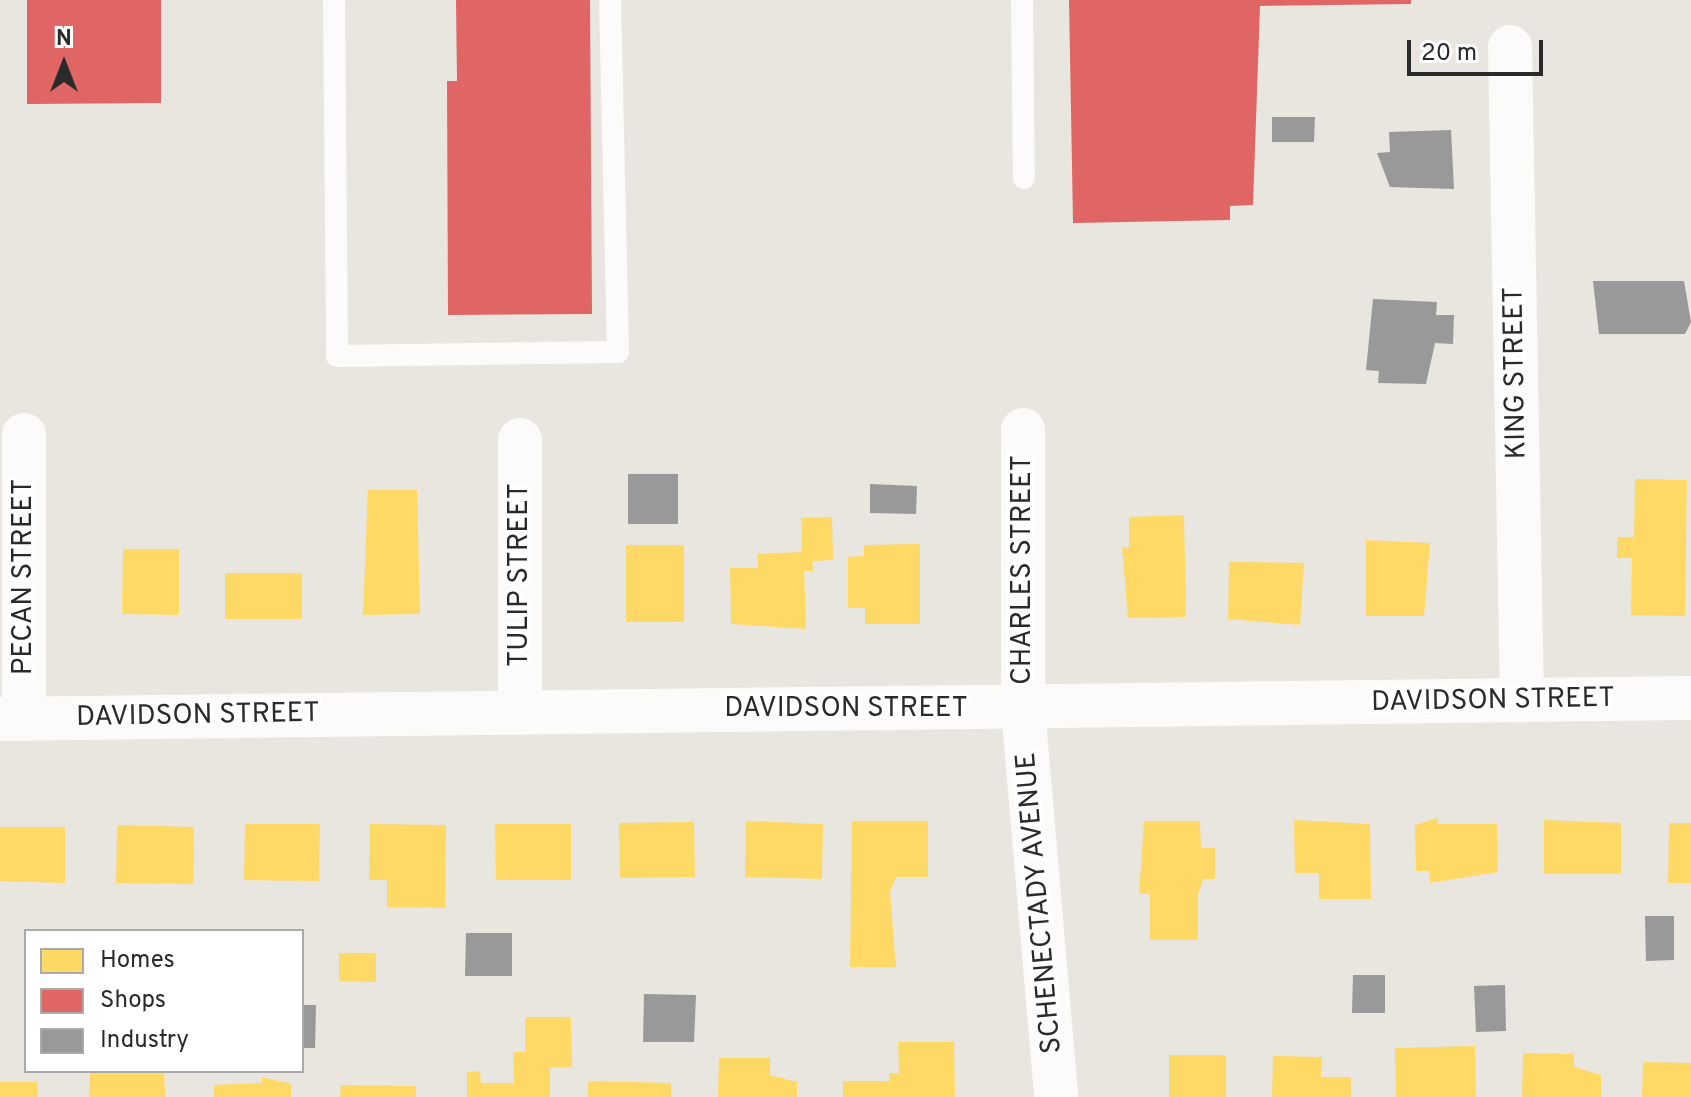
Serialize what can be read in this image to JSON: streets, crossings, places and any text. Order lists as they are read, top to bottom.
{
  "streets": {
    "street": [
      "KING STREET",
      "CHARLES STREET",
      "TULIP STREET",
      "PECAN STREET",
      "DAVIDSON STREET",
      "SCHENECTADY AVENUE"
    ]
  },
  "crossings": [
    ["KING STREET", "DAVIDSON STREET"],
    ["CHARLES STREET", "DAVIDSON STREET"],
    ["CHARLES STREET", "SCHENECTADY AVENUE"],
    ["TULIP STREET", "DAVIDSON STREET"],
    ["PECAN STREET", "DAVIDSON STREET"],
    ["DAVIDSON STREET", "SCHENECTADY AVENUE"]
  ],
  "legend": ["Homes", "Shops", "Industry"],
  "scale_bar": "20 m",
  "north": "top"
}
